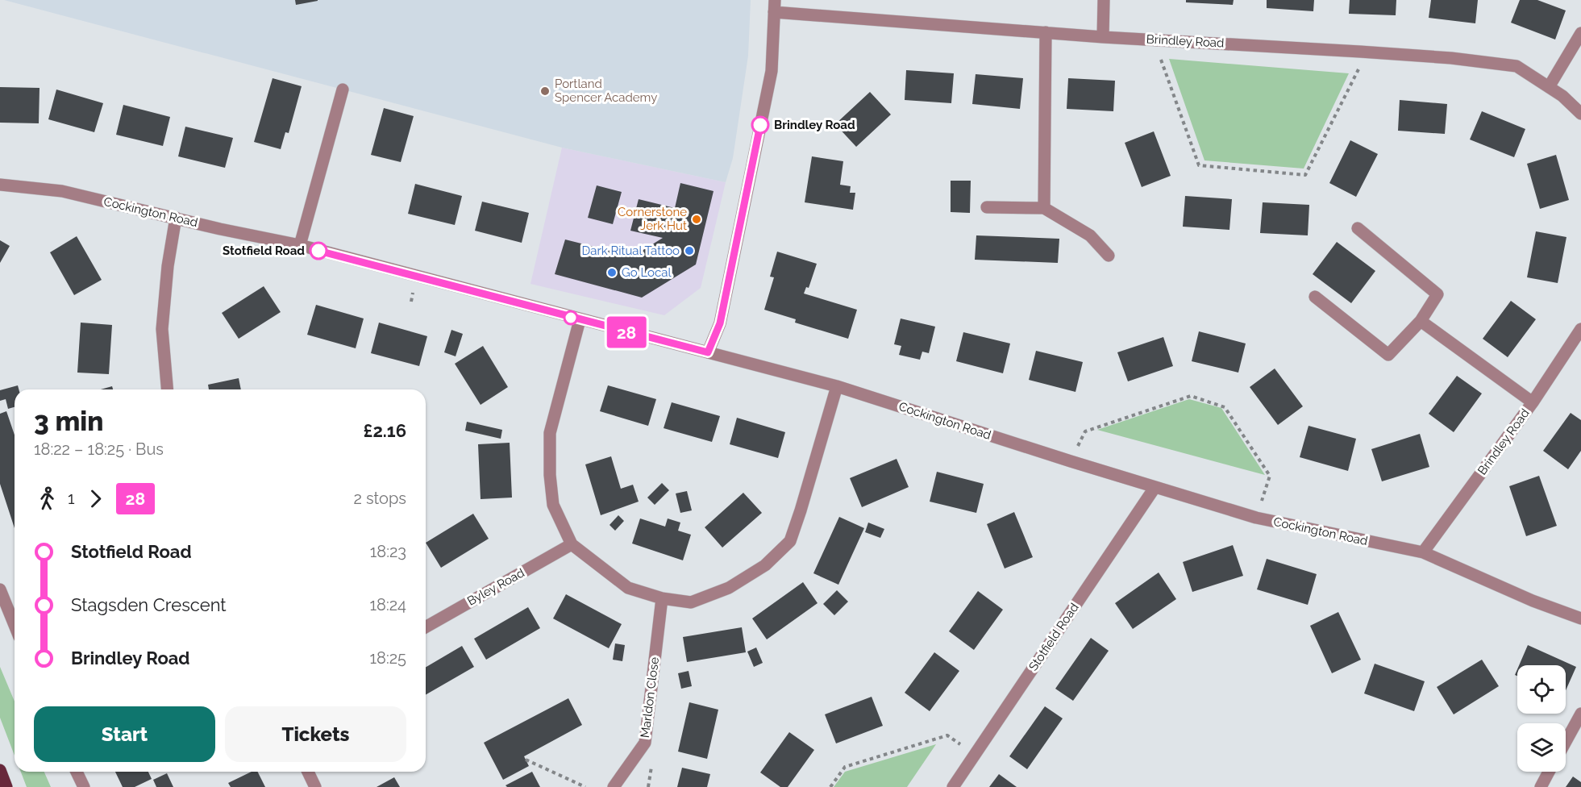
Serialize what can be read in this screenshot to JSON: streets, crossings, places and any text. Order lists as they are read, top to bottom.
{
  "streets": {
    "street": [
      "Brindley Road",
      "Cockington Road",
      "Byley Road",
      "Stotfield Road",
      "Marldon Close"
    ]
  },
  "crossings": [
    ["Brindley Road", "Cockington Road"],
    ["Cockington Road", "Stotfield Road"]
  ],
  "places": [
    "Portland Spencer Academy",
    "Brindley Road",
    "Cornerstone Jerk Hut",
    "Stotfield Road",
    "Dark Ritual Tattoo",
    "Go Local"
  ],
  "lines": ["bus line 28"],
  "page": {
    "on_map": "28",
    "heading": ["3 min", "18:22 – 18:25 · Bus", "£2.16"],
    "legs": ["1", "28", "2 stops"],
    "list": [
      {
        "name": "Stotfield Road",
        "value": "18:23"
      },
      {
        "name": "Stagsden Crescent",
        "value": "18:24"
      },
      {
        "name": "Brindley Road",
        "value": "18:25"
      }
    ],
    "buttons": ["Start", "Tickets"]
  }
}
